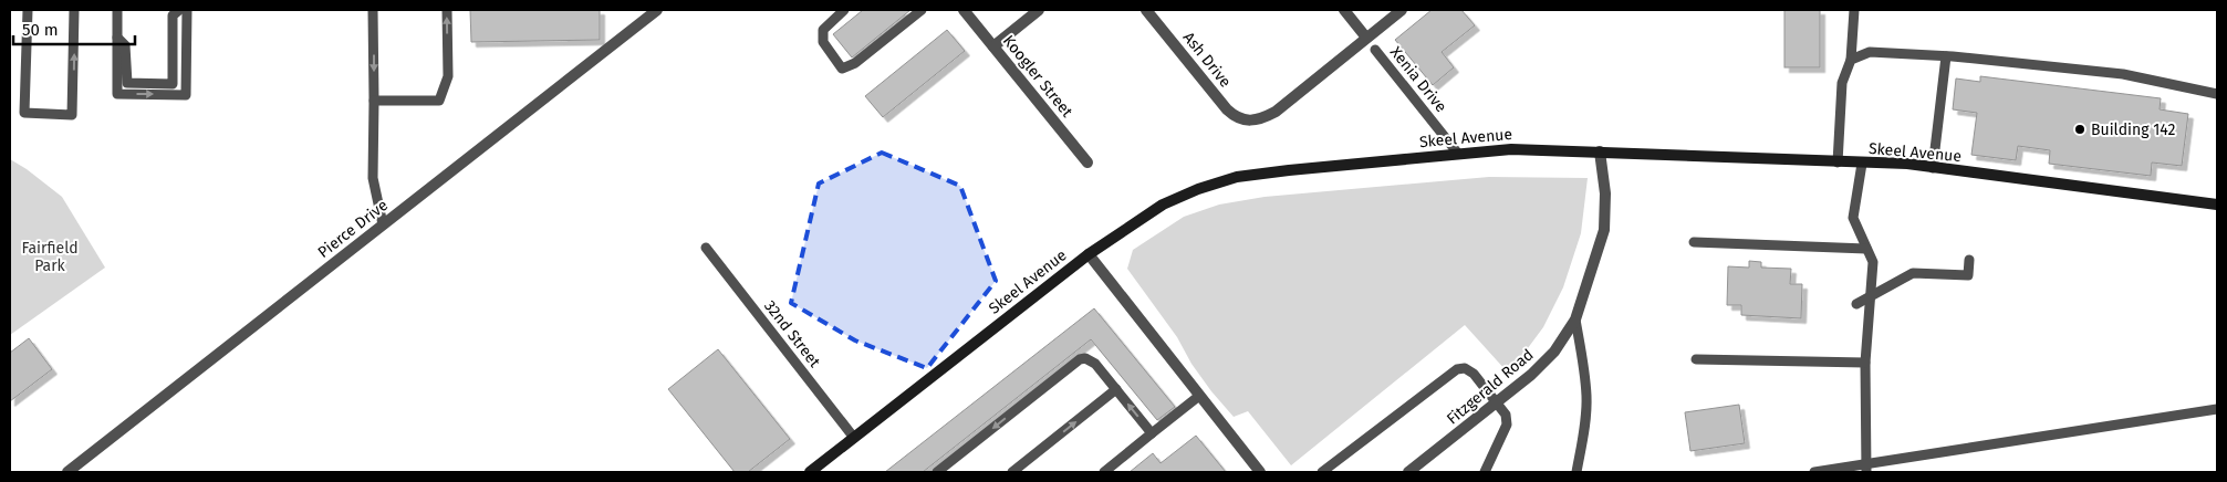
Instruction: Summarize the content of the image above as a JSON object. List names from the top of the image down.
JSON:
{
  "streets": {
    "street": [
      "Ash Drive",
      "Koogler Street",
      "Skeel Avenue",
      "Pierce Drive",
      "Fitzgerald Road"
    ],
    "lane": ["Xenia Drive", "32nd Street"]
  },
  "crossings": [
    ["Xenia Drive", "Skeel Avenue"],
    ["Skeel Avenue", "32nd Street"],
    ["Skeel Avenue", "Fitzgerald Road"]
  ],
  "parks": ["Fairfield Park"],
  "places": ["Building 142"],
  "scale_bar": "50 m"
}
